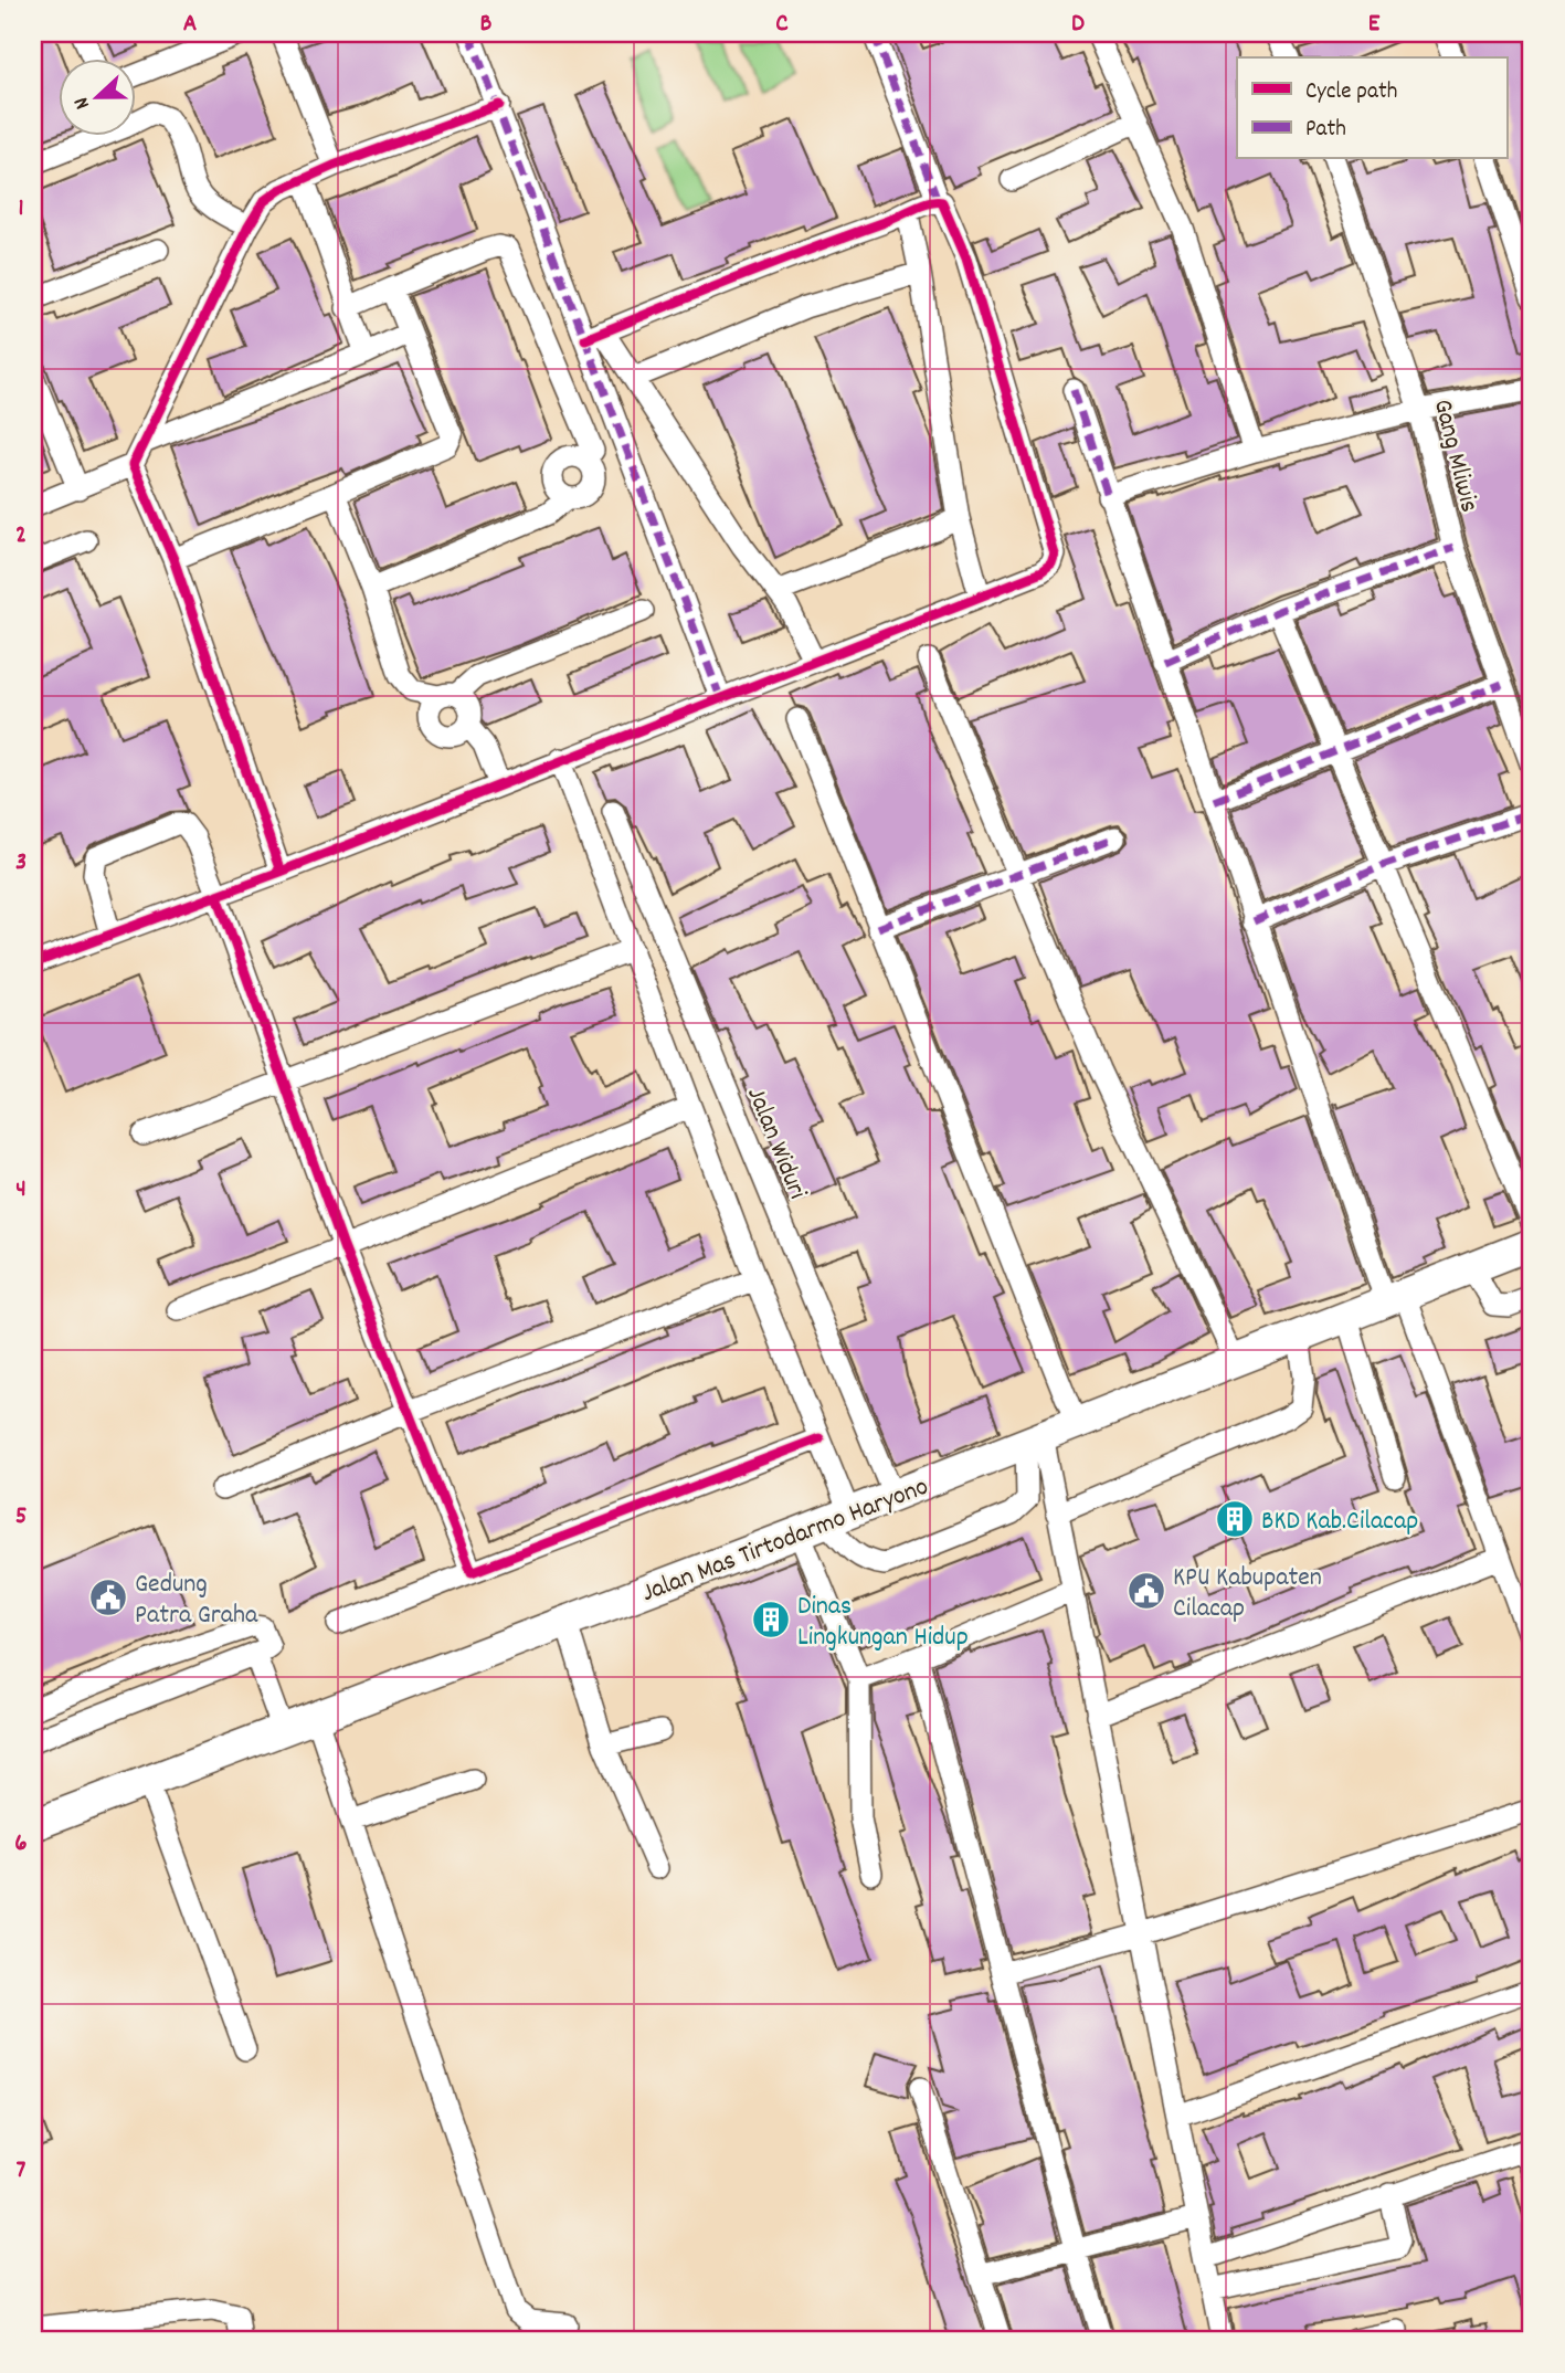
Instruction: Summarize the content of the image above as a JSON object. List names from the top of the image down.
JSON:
{
  "streets": {
    "highway": ["Jalan Mas Tirtodarmo Haryono"],
    "street": ["Gang Mliwis", "Jalan Widuri"]
  },
  "crossings": [
    ["Jalan Widuri", "Jalan Mas Tirtodarmo Haryono"]
  ],
  "places": {
    "building": ["BKD Kab.Cilacap", "Dinas Lingkungan Hidup"],
    "public building": ["KPU Kabupaten Cilacap", "Gedung Patra Graha"]
  },
  "legend": ["Cycle path", "Path"],
  "north": "left",
  "grid": {
    "columns": [
      "A",
      "B",
      "C",
      "D",
      "E"
    ],
    "rows": [
      "1",
      "2",
      "3",
      "4",
      "5",
      "6",
      "7"
    ]
  }
}
